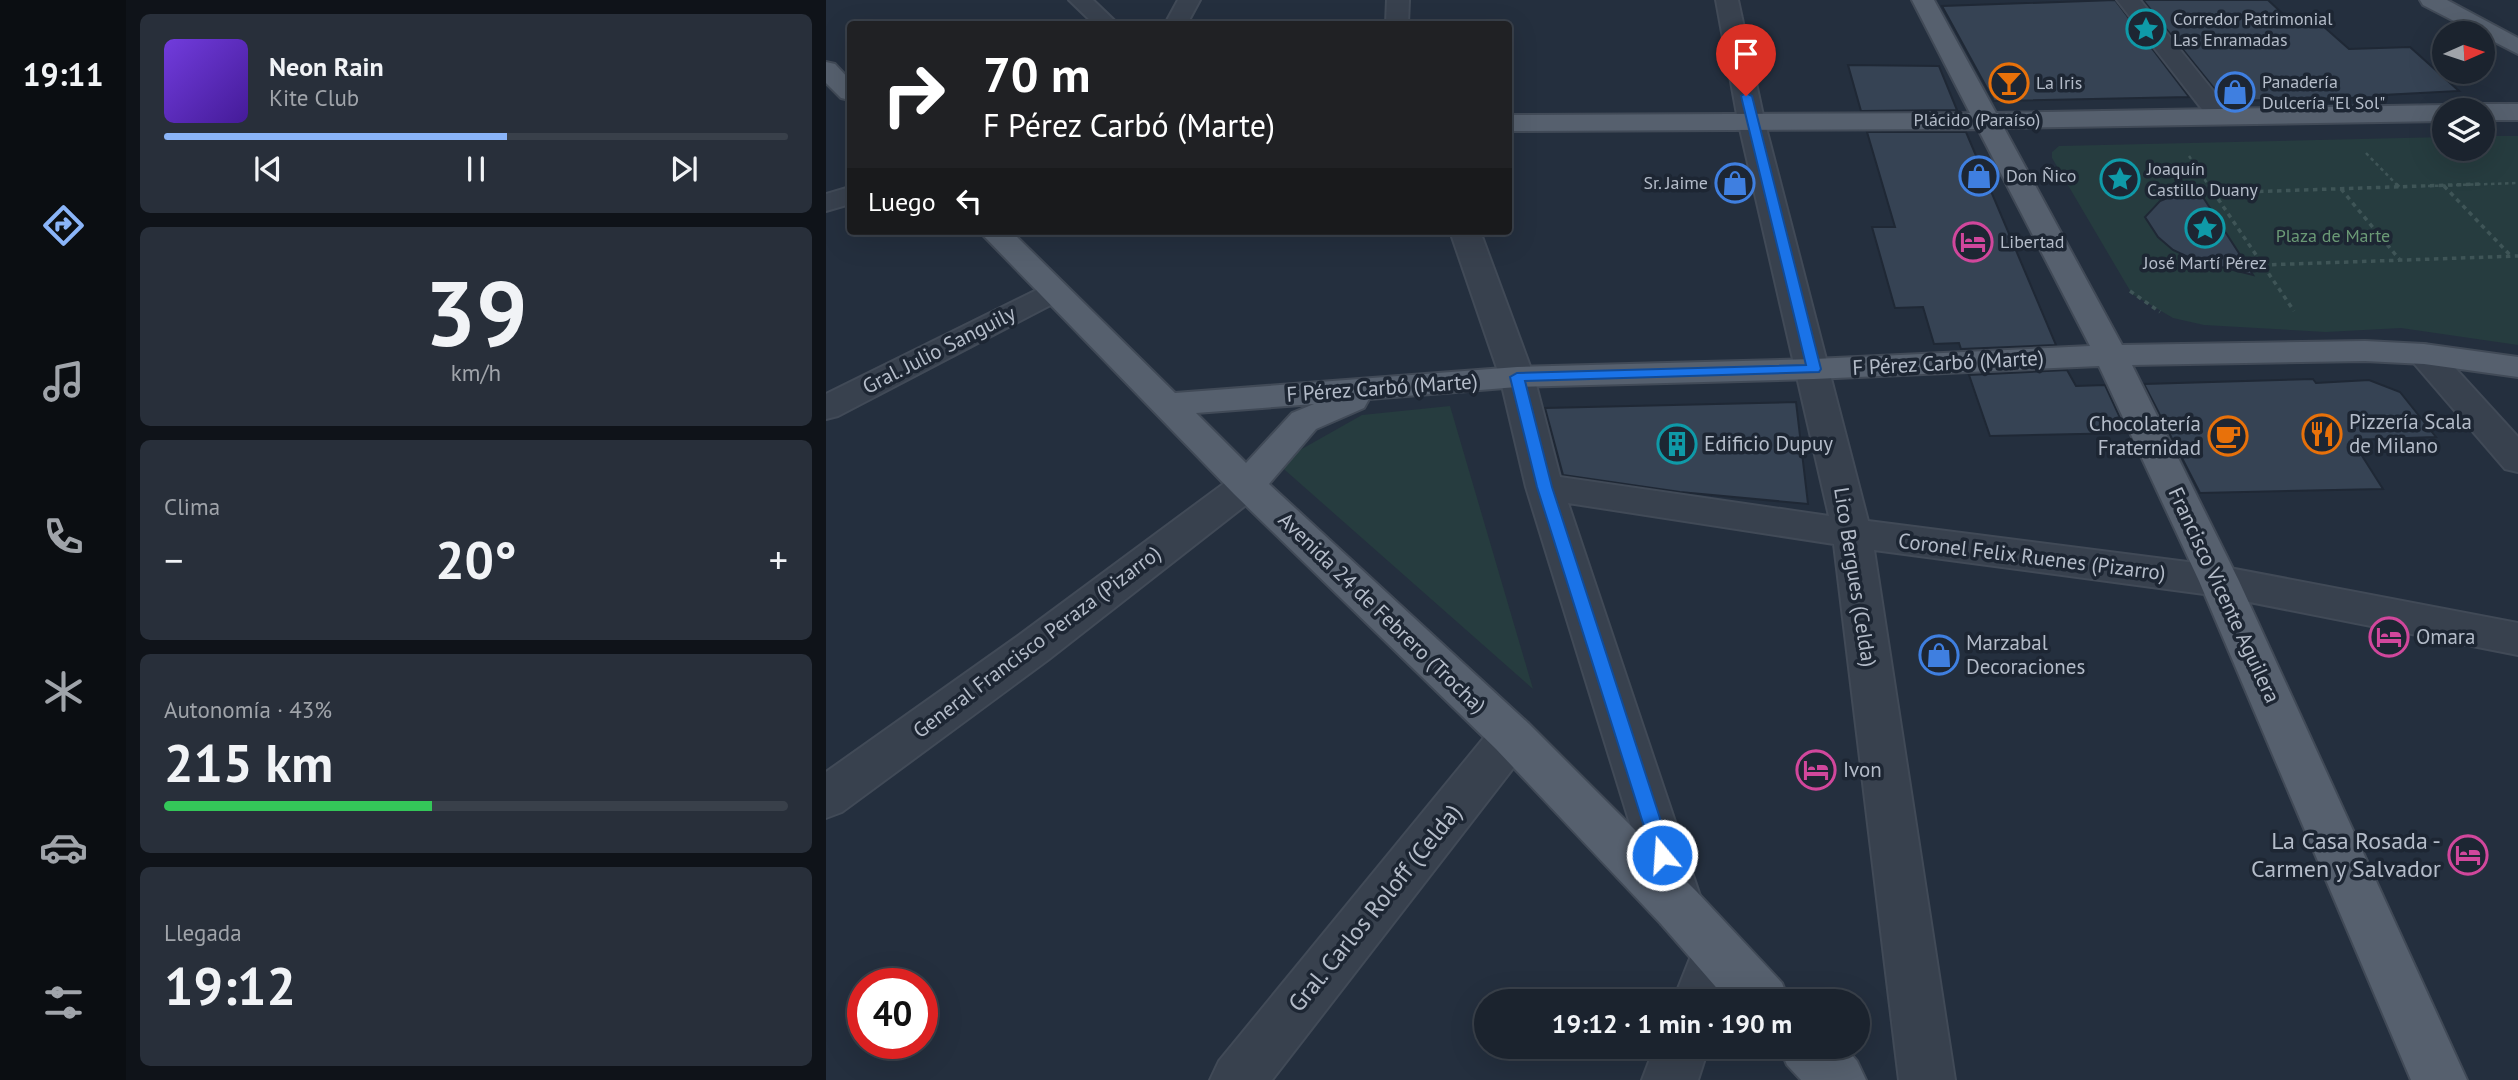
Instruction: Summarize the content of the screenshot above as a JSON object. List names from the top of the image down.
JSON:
{
  "streets": {
    "main road": [
      "Plácido (Paraíso)",
      "F Pérez Carbó (Marte)",
      "Francisco Vicente Aguilera",
      "Avenida 24 de Febrero (Trocha)"
    ],
    "street": [
      "Gral. Julio Sanguily",
      "Coronel Felix Ruenes (Pizarro)",
      "Lico Bergues (Celda)",
      "General Francisco Peraza (Pizarro)",
      "Gral. Carlos Roloff (Celda)"
    ]
  },
  "crossings": [
    ["Plácido (Paraíso)", "Lico Bergues (Celda)"],
    ["Plácido (Paraíso)", "Francisco Vicente Aguilera"],
    ["Gral. Julio Sanguily", "Avenida 24 de Febrero (Trocha)"],
    ["F Pérez Carbó (Marte)", "Lico Bergues (Celda)"],
    ["F Pérez Carbó (Marte)", "Francisco Vicente Aguilera"],
    ["F Pérez Carbó (Marte)", "Avenida 24 de Febrero (Trocha)"],
    ["Coronel Felix Ruenes (Pizarro)", "Lico Bergues (Celda)"],
    ["Coronel Felix Ruenes (Pizarro)", "Francisco Vicente Aguilera"],
    ["Avenida 24 de Febrero (Trocha)", "General Francisco Peraza (Pizarro)"],
    ["Avenida 24 de Febrero (Trocha)", "Gral. Carlos Roloff (Celda)"]
  ],
  "parks": ["Plaza de Marte"],
  "places": {
    "place": ["Corredor Patrimonial Las Enramadas", "Joaquín Castillo Duany", "José Martí Pérez"],
    "bar": ["La Iris"],
    "shop": [
      "Panadería Dulcería \"El Sol\"",
      "Don Ñico",
      "Sr. Jaime",
      "Marzabal Decoraciones"
    ],
    "hotel": [
      "Libertad",
      "Omara",
      "Ivon",
      "La Casa Rosada - Carmen y Salvador"
    ],
    "restaurant": ["Pizzería Scala de Milano"],
    "cafe": ["Chocolatería Fraternidad"],
    "building": ["Edificio Dupuy"]
  },
  "north": "right",
  "page": {
    "tabs": "19:11",
    "turn": ["70 m", "F Pérez Carbó (Marte)"],
    "song": ["Neon Rain", "Kite Club"],
    "then": "Luego",
    "tile": [
      ["39", "km/h"],
      "Clima",
      ["Autonomía · 43%", "215 km"],
      ["Llegada", "19:12"]
    ],
    "heat": ["−", "20°", "+"],
    "limit": "40",
    "trip": "19:12 · 1 min · 190 m"
  }
}
